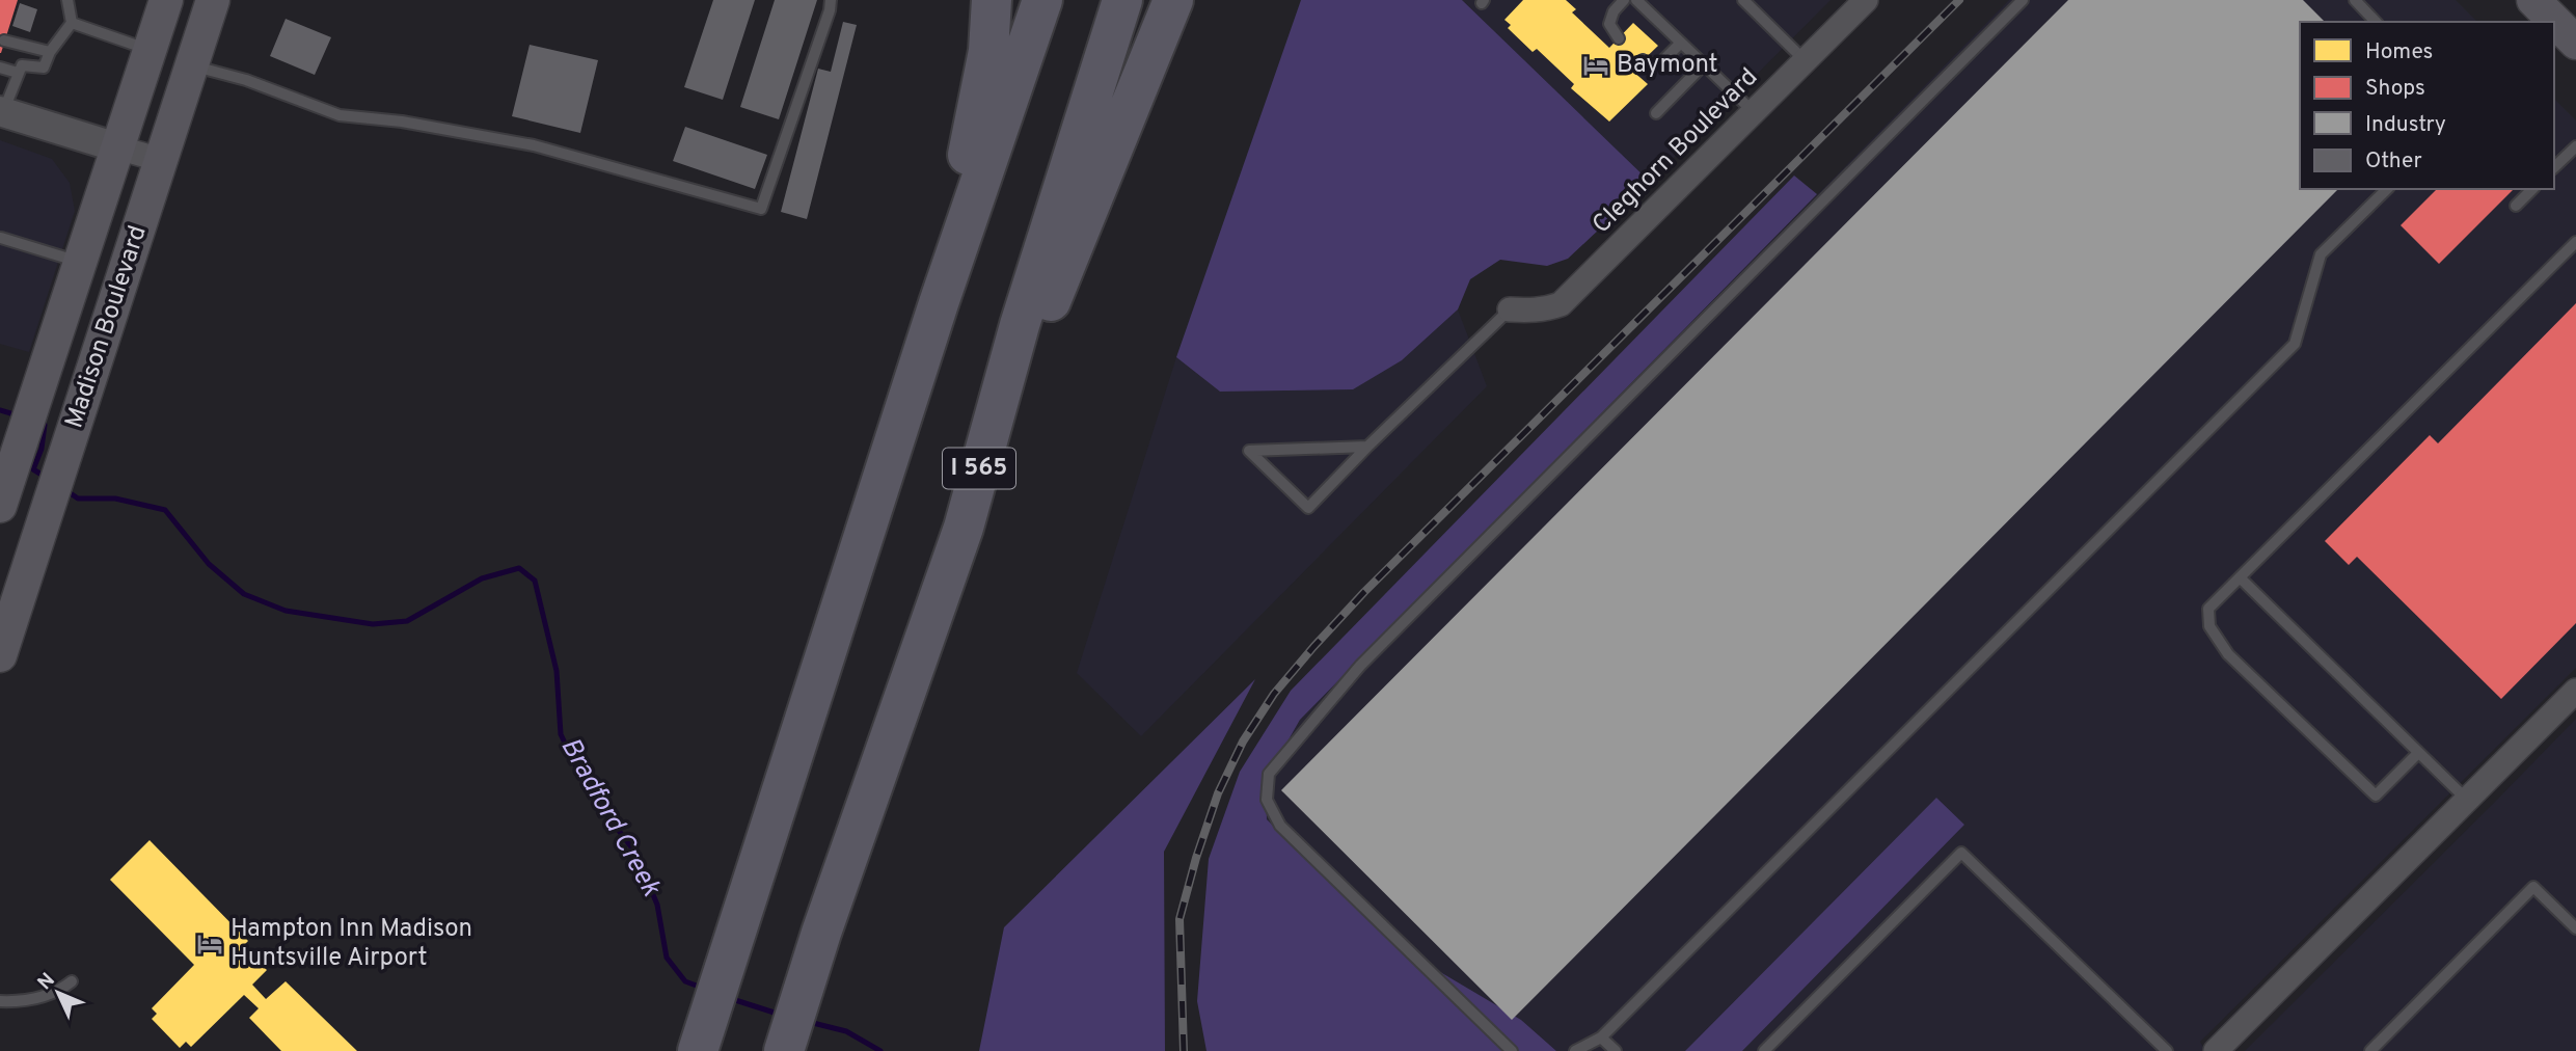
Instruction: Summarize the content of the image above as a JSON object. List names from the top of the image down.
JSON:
{
  "streets": {
    "highway": ["I 565"],
    "main road": ["Madison Boulevard"],
    "street": ["Cleghorn Boulevard"]
  },
  "water": ["Bradford Creek"],
  "places": {
    "hotel": ["Baymont", "Hampton Inn Madison Huntsville Airport"]
  },
  "legend": [
    "Homes",
    "Shops",
    "Industry",
    "Other"
  ],
  "north": "top left"
}
